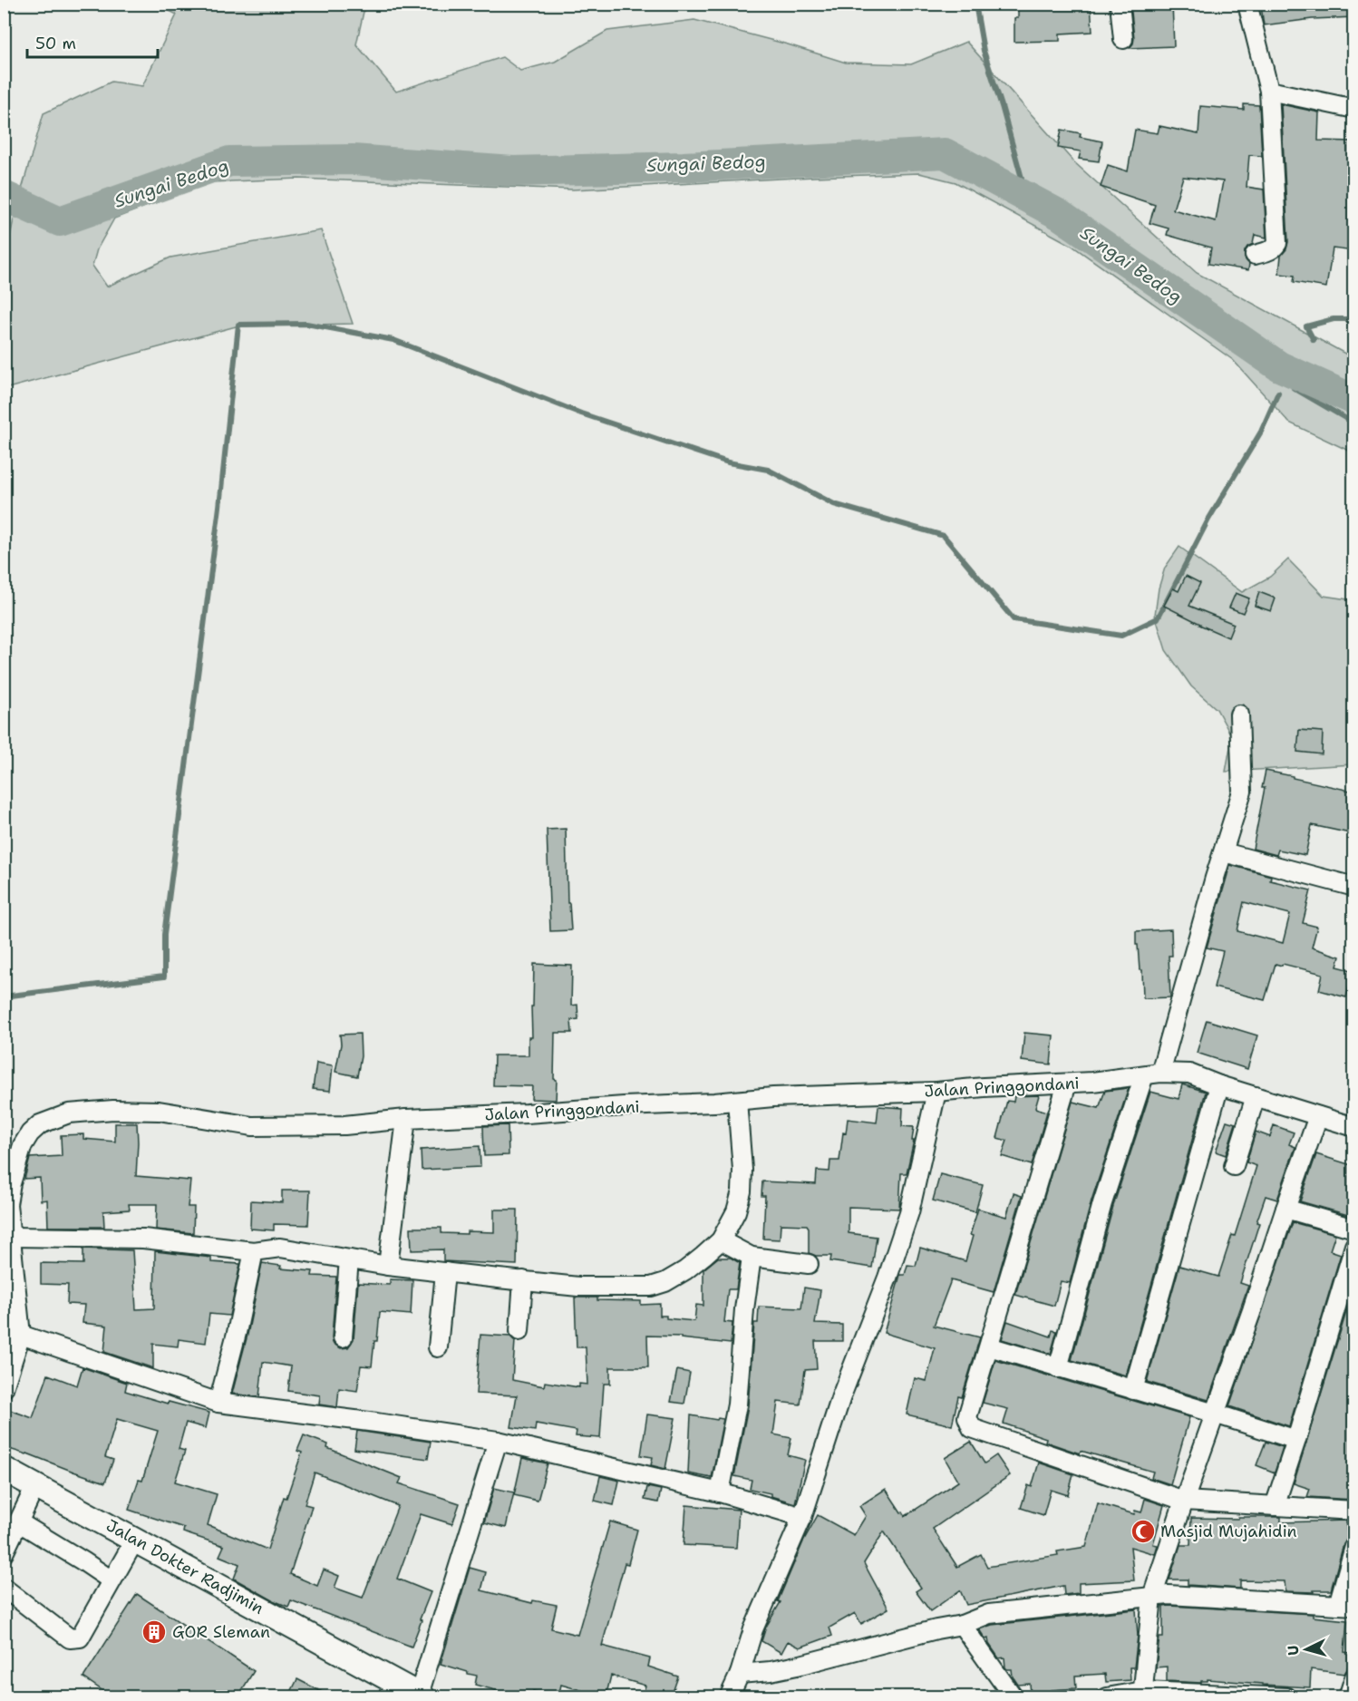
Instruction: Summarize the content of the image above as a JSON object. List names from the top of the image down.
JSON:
{
  "streets": {
    "main road": ["Jalan Dokter Radjimin"],
    "street": ["Jalan Pringgondani"]
  },
  "water": ["Sungai Bedog"],
  "places": {
    "mosque": ["Masjid Mujahidin"],
    "building": ["GOR Sleman"]
  },
  "scale_bar": "50 m",
  "north": "left"
}
